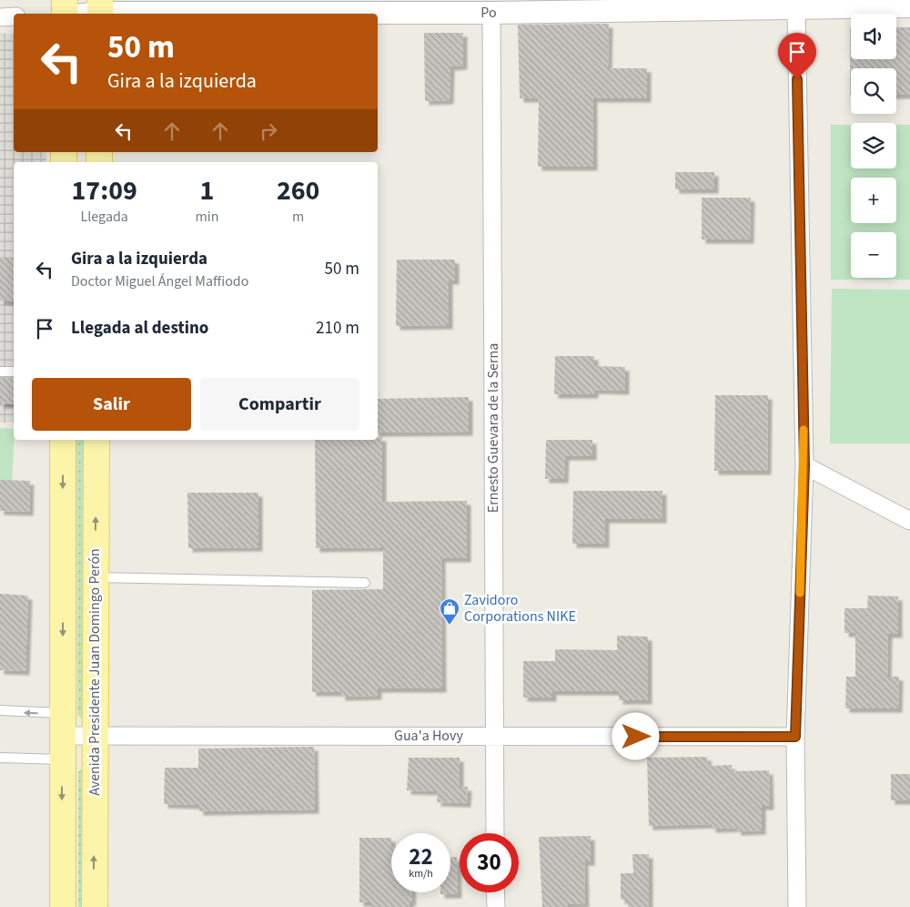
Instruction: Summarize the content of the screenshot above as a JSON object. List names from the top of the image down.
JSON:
{
  "streets": {
    "main road": ["Avenida Presidente Juan Domingo Perón"],
    "street": ["Po", "Ernesto Guevara de la Serna", "Gua'a Hovy"]
  },
  "crossings": [
    ["Po", "Ernesto Guevara de la Serna"],
    ["Ernesto Guevara de la Serna", "Gua'a Hovy"],
    ["Avenida Presidente Juan Domingo Perón", "Gua'a Hovy"]
  ],
  "places": {
    "shop": ["Zavidoro Corporations NIKE"]
  },
  "page": {
    "map_buttons": ["+", "−"],
    "turn": ["50 m", "Gira a la izquierda"],
    "eta": [
      "17:09",
      "Llegada",
      "1",
      "min",
      "260",
      "m"
    ],
    "list": [
      {
        "name": "Gira a la izquierda",
        "note": "Doctor Miguel Ángel Maffiodo",
        "value": "50 m"
      },
      {
        "name": "Llegada al destino",
        "value": "210 m"
      }
    ],
    "buttons": ["Salir", "Compartir"],
    "speed": "22 km/h",
    "limit": "30"
  }
}
